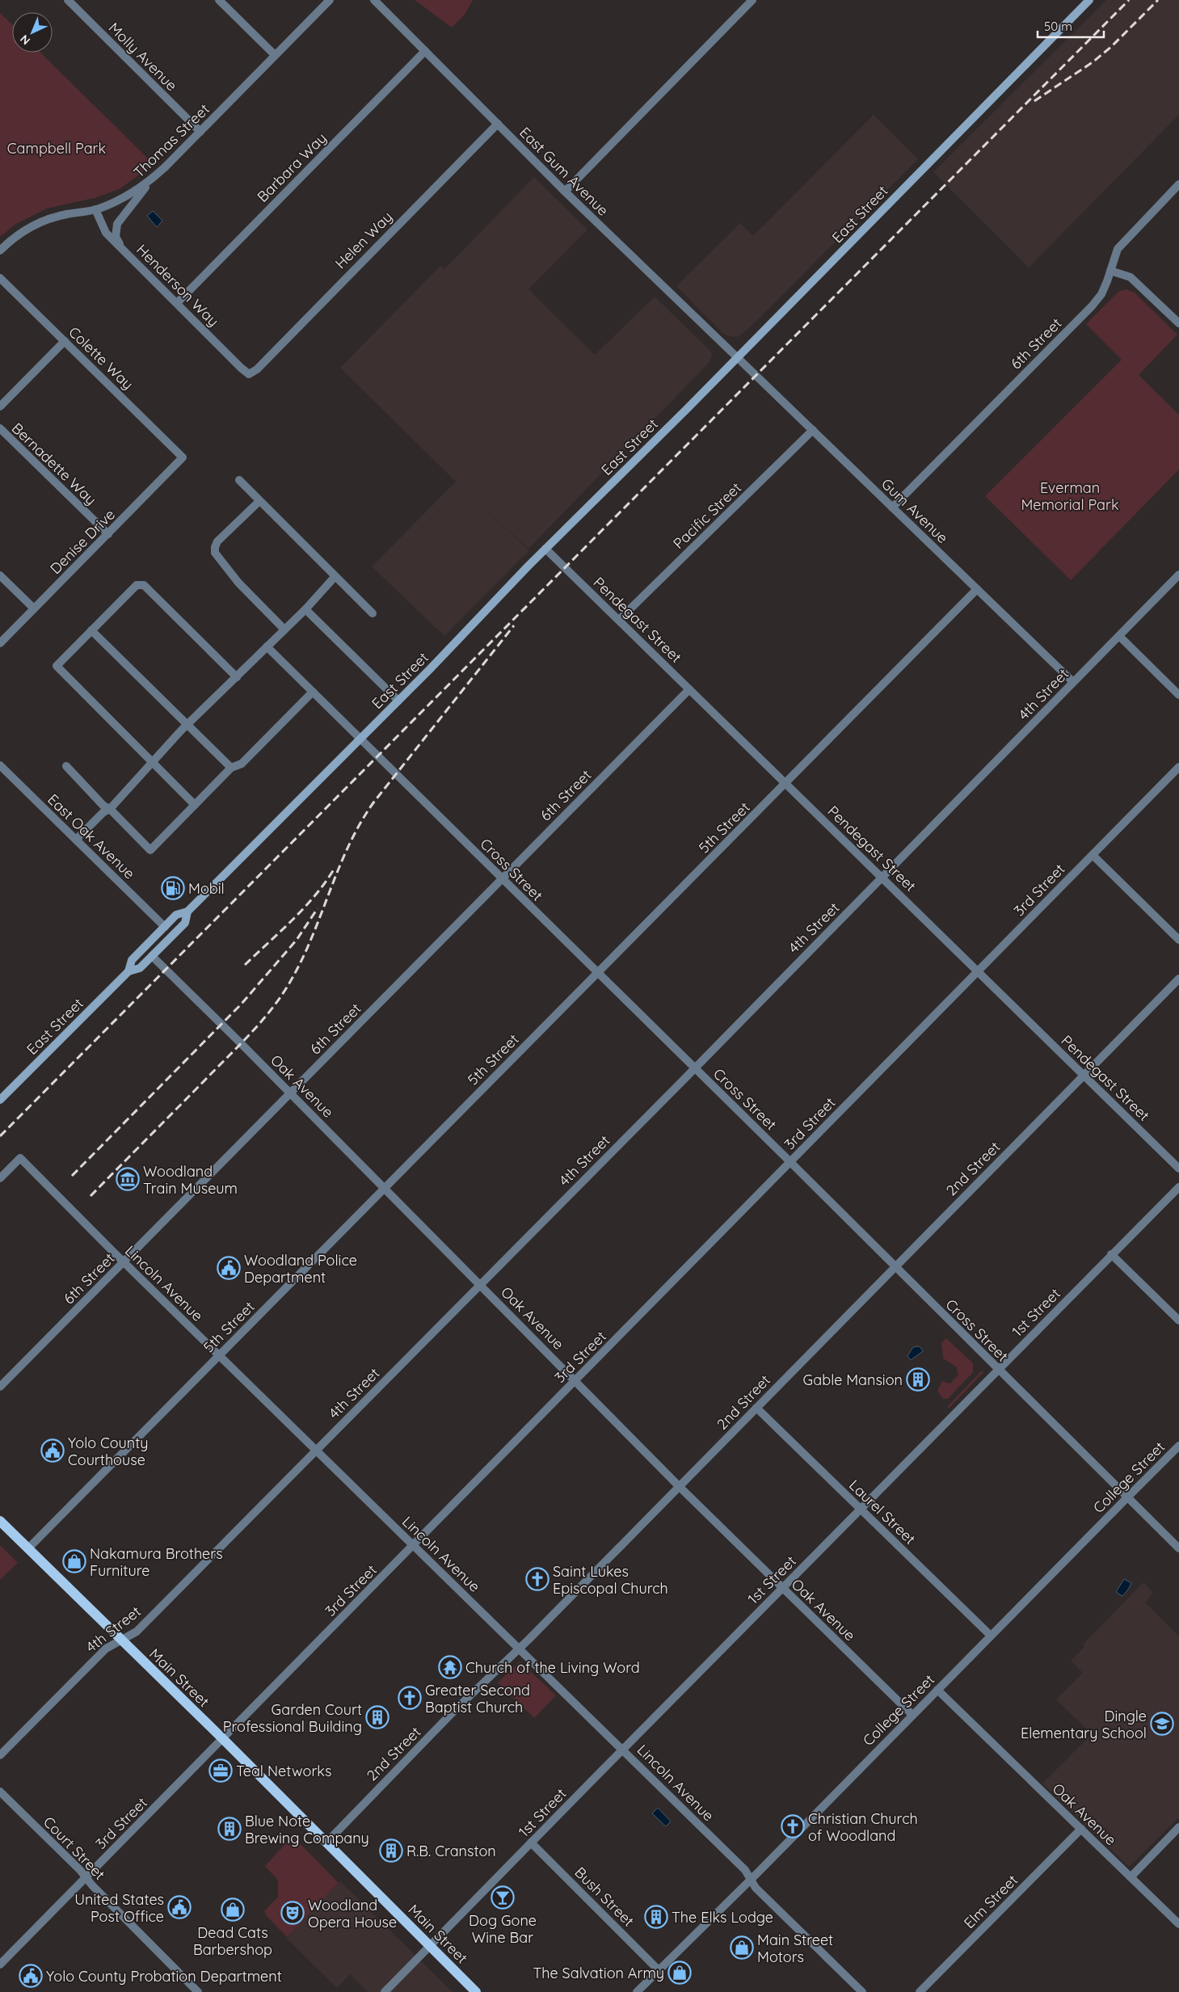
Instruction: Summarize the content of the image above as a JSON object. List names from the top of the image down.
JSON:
{
  "streets": {
    "main road": ["East Street", "Main Street"],
    "street": [
      "Molly Avenue",
      "Thomas Street",
      "Barbara Way",
      "East Gum Avenue",
      "Helen Way",
      "Henderson Way",
      "6th Street",
      "Colette Way",
      "Bernadette Way",
      "Gum Avenue",
      "Pacific Street",
      "Denise Drive",
      "Pendegast Street",
      "4th Street",
      "5th Street",
      "East Oak Avenue",
      "Cross Street",
      "3rd Street",
      "Oak Avenue",
      "2nd Street",
      "Lincoln Avenue",
      "1st Street",
      "College Street",
      "Laurel Street",
      "Court Street",
      "Bush Street",
      "Elm Street"
    ]
  },
  "crossings": [
    ["Molly Avenue", "Thomas Street"],
    ["Thomas Street", "Henderson Way"],
    ["Barbara Way", "East Gum Avenue"],
    ["Barbara Way", "Henderson Way"],
    ["East Gum Avenue", "East Street"],
    ["East Gum Avenue", "Helen Way"],
    ["East Gum Avenue", "Gum Avenue"],
    ["East Street", "Gum Avenue"],
    ["East Street", "Pendegast Street"],
    ["East Street", "East Oak Avenue"],
    ["East Street", "Cross Street"],
    ["East Street", "Oak Avenue"],
    ["Helen Way", "Henderson Way"],
    ["6th Street", "Gum Avenue"],
    ["6th Street", "Pendegast Street"],
    ["6th Street", "Cross Street"],
    ["6th Street", "Oak Avenue"],
    ["6th Street", "Lincoln Avenue"],
    ["Colette Way", "Denise Drive"],
    ["Bernadette Way", "Denise Drive"],
    ["Gum Avenue", "Pacific Street"],
    ["Gum Avenue", "4th Street"],
    ["Gum Avenue", "5th Street"],
    ["Pacific Street", "Pendegast Street"],
    ["Pendegast Street", "4th Street"],
    ["Pendegast Street", "5th Street"],
    ["Pendegast Street", "3rd Street"],
    ["Pendegast Street", "2nd Street"],
    ["4th Street", "Cross Street"],
    ["4th Street", "Oak Avenue"],
    ["4th Street", "Lincoln Avenue"],
    ["4th Street", "Main Street"],
    ["5th Street", "Cross Street"],
    ["5th Street", "Oak Avenue"],
    ["5th Street", "Lincoln Avenue"],
    ["5th Street", "Main Street"],
    ["Cross Street", "3rd Street"],
    ["Cross Street", "2nd Street"],
    ["Cross Street", "1st Street"],
    ["Cross Street", "College Street"],
    ["3rd Street", "Oak Avenue"],
    ["3rd Street", "Lincoln Avenue"],
    ["3rd Street", "Main Street"],
    ["3rd Street", "Court Street"],
    ["Oak Avenue", "2nd Street"],
    ["Oak Avenue", "1st Street"],
    ["Oak Avenue", "College Street"],
    ["Oak Avenue", "Elm Street"],
    ["2nd Street", "Lincoln Avenue"],
    ["2nd Street", "Laurel Street"],
    ["2nd Street", "Main Street"],
    ["Lincoln Avenue", "1st Street"],
    ["Lincoln Avenue", "College Street"],
    ["1st Street", "Laurel Street"],
    ["1st Street", "Main Street"],
    ["1st Street", "Bush Street"],
    ["College Street", "Laurel Street"],
    ["College Street", "Bush Street"]
  ],
  "parks": ["Campbell Park", "Everman Memorial Park"],
  "places": {
    "fuel station": ["Mobil"],
    "museum": ["Woodland Train Museum"],
    "public building": [
      "Woodland Police Department",
      "Yolo County Courthouse",
      "United States Post Office",
      "Yolo County Probation Department"
    ],
    "building": [
      "Gable Mansion",
      "Garden Court Professional Building",
      "Blue Note Brewing Company",
      "R.B. Cranston",
      "The Elks Lodge"
    ],
    "shop": [
      "Nakamura Brothers Furniture",
      "Dead Cats Barbershop",
      "Main Street Motors",
      "The Salvation Army"
    ],
    "church": ["Saint Lukes Episcopal Church", "Greater Second Baptist Church", "Christian Church of Woodland"],
    "temple": ["Church of the Living Word"],
    "school or university": ["Dingle Elementary School"],
    "office": ["Teal Networks"],
    "bar": ["Dog Gone Wine Bar"],
    "theatre": ["Woodland Opera House"]
  },
  "scale_bar": "50 m",
  "north": "bottom left"
}
